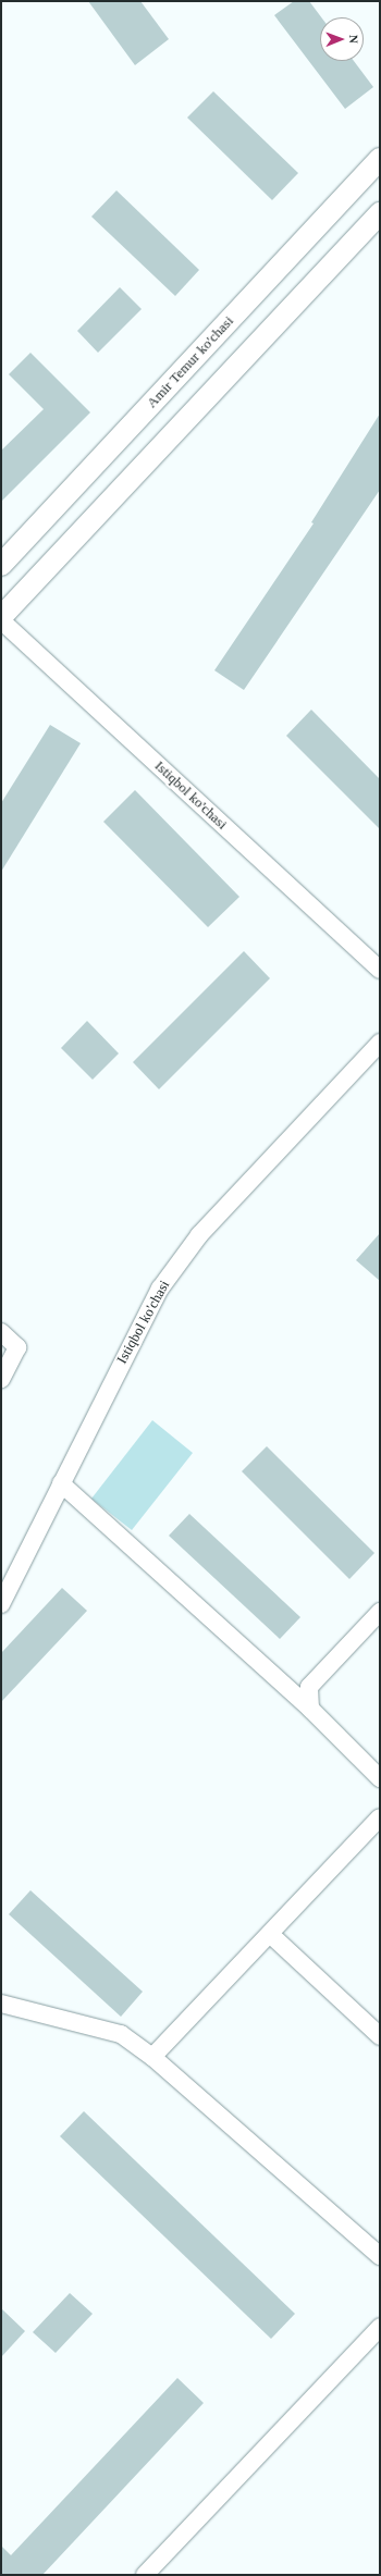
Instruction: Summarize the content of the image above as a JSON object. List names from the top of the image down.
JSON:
{
  "streets": {
    "main road": ["Amir Temur ko'chasi"],
    "street": ["Istiqbol ko'chasi"]
  },
  "north": "right"
}
